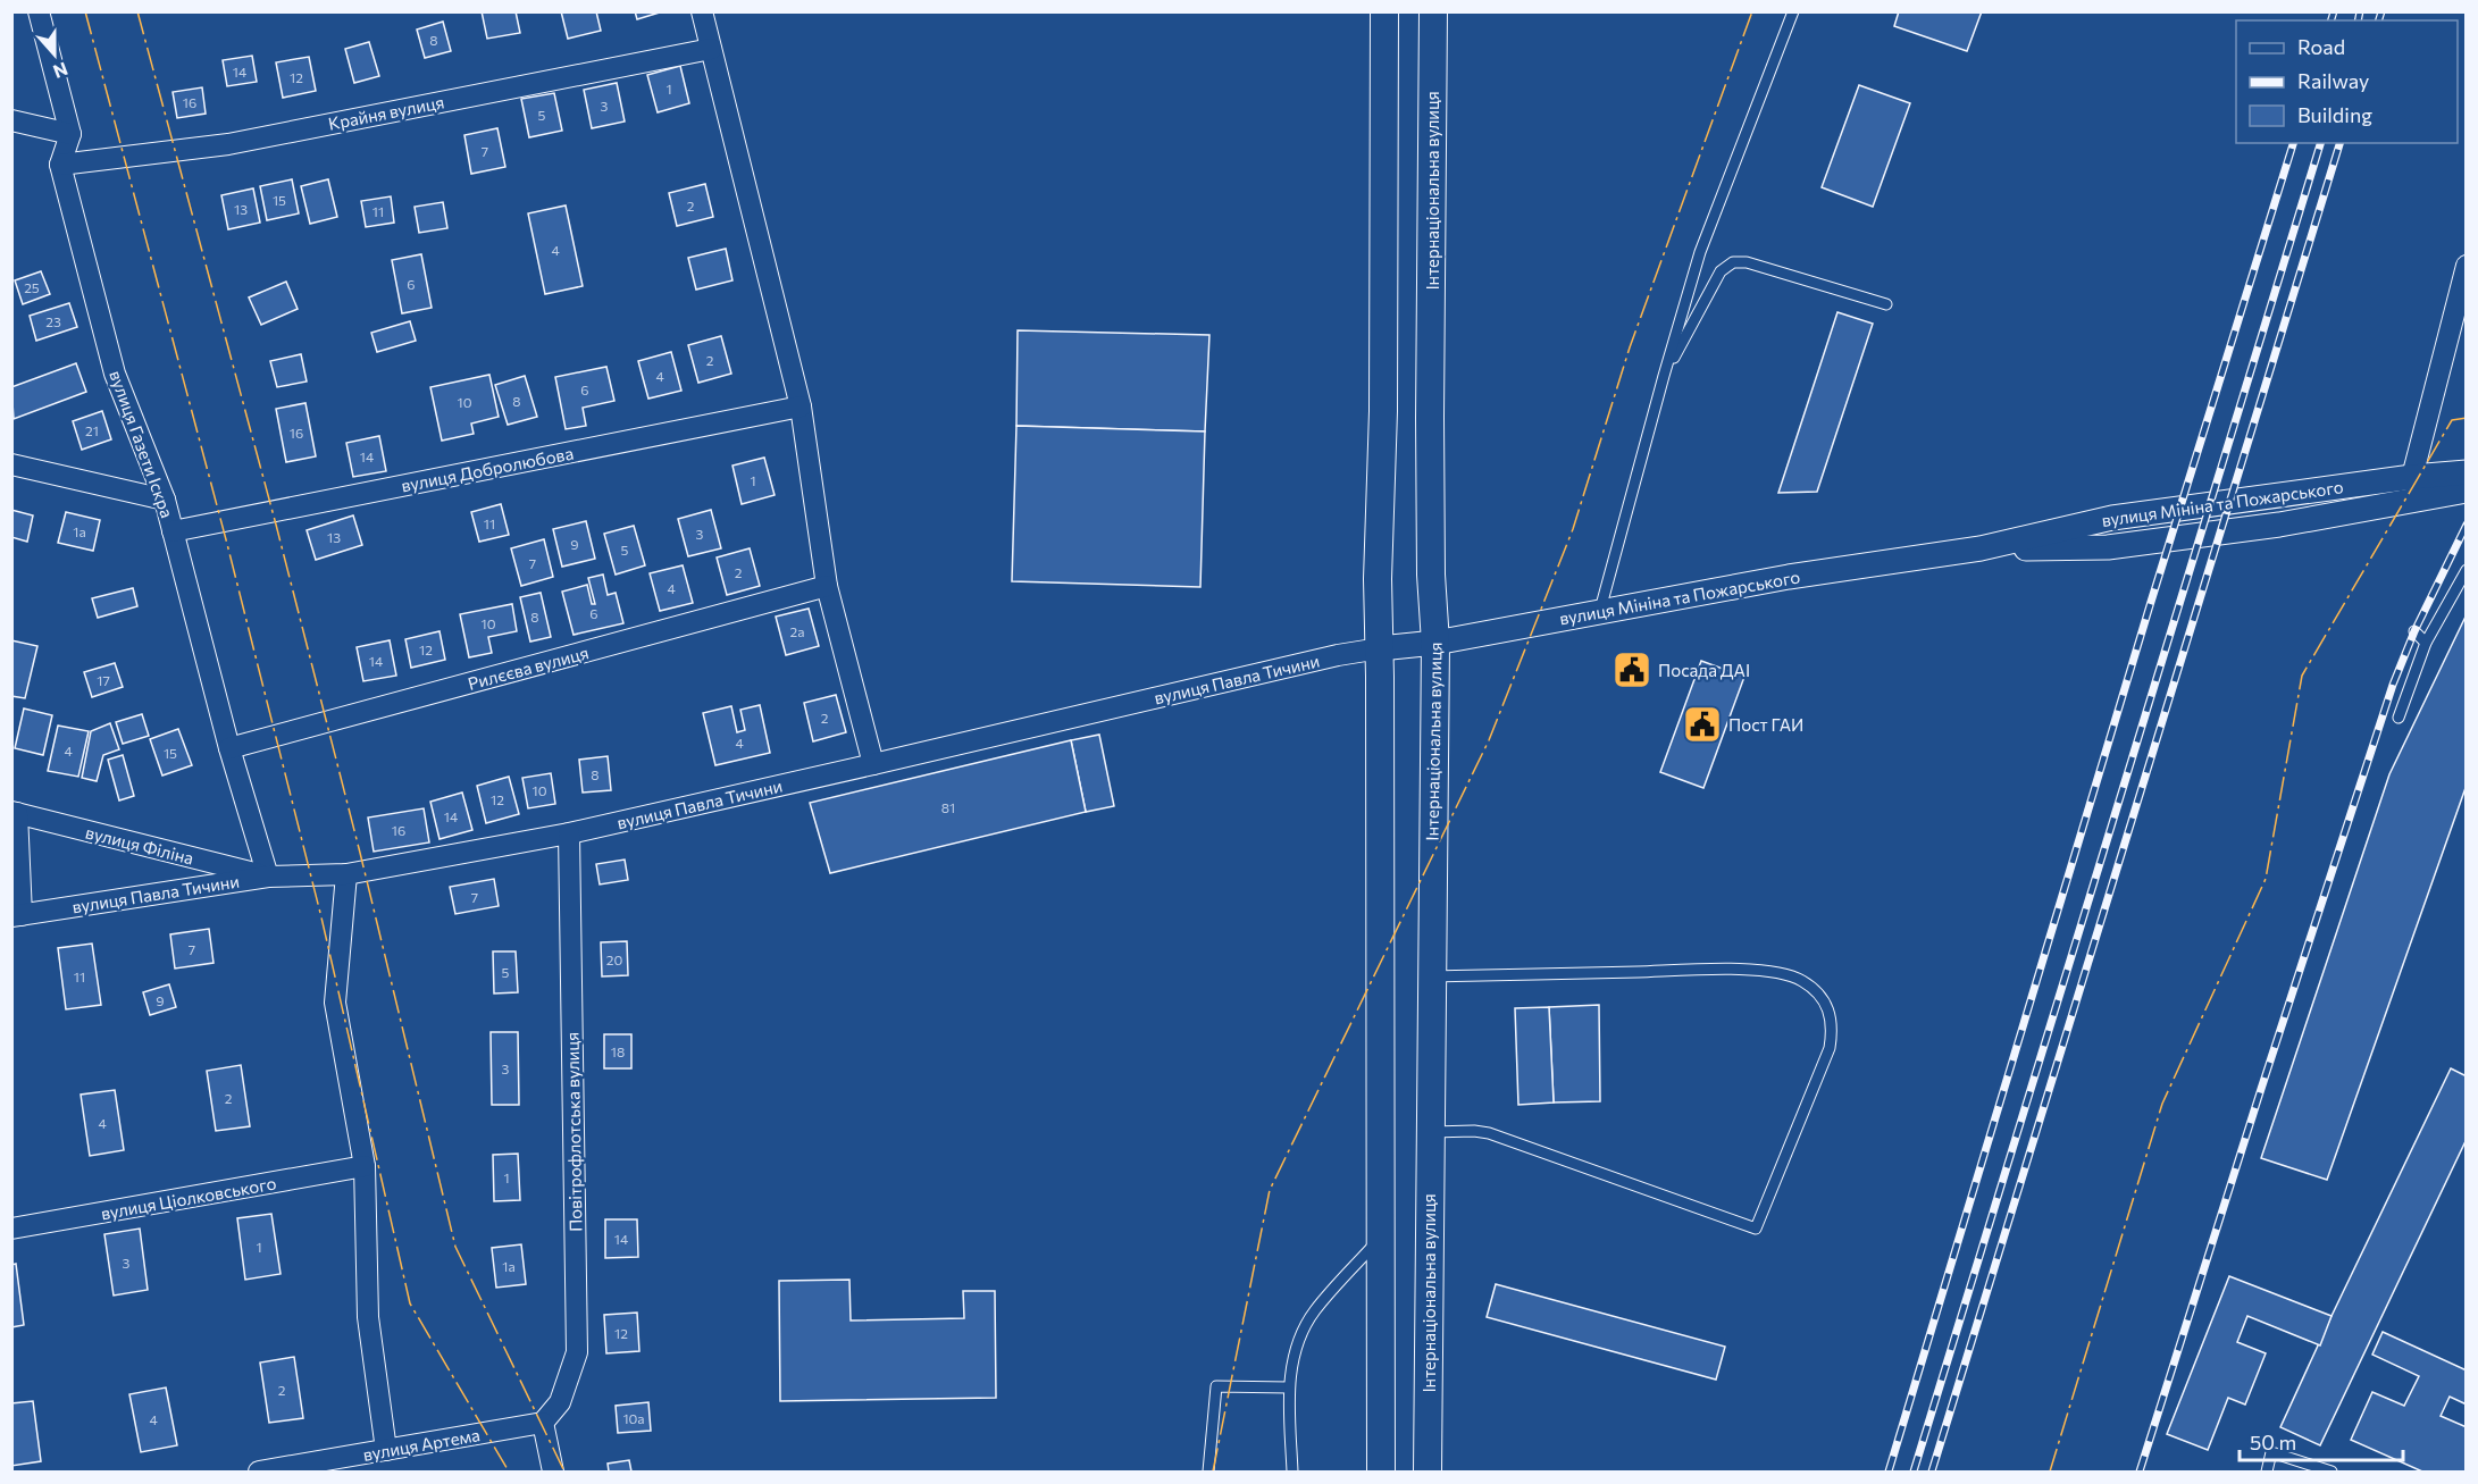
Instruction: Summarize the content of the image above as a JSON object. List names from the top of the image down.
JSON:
{
  "streets": {
    "main road": ["Інтернаціональна вулиця"],
    "street": [
      "Крайня вулиця",
      "вулиця Газети Іскра",
      "вулиця Добролюбова",
      "вулиця Мініна та Пожарського",
      "Рилєєва вулиця",
      "вулиця Павла Тичини",
      "вулиця Філіна",
      "Повітрофлотська вулиця",
      "вулиця Ціолковського",
      "вулиця Артема"
    ]
  },
  "crossings": [
    ["Крайня вулиця", "вулиця Газети Іскра"],
    ["Інтернаціональна вулиця", "вулиця Мініна та Пожарського"],
    ["вулиця Газети Іскра", "вулиця Добролюбова"],
    ["вулиця Газети Іскра", "Рилєєва вулиця"],
    ["вулиця Газети Іскра", "вулиця Павла Тичини"],
    ["вулиця Газети Іскра", "вулиця Філіна"],
    ["вулиця Мініна та Пожарського", "вулиця Павла Тичини"],
    ["вулиця Павла Тичини", "вулиця Філіна"],
    ["вулиця Павла Тичини", "Повітрофлотська вулиця"],
    ["Повітрофлотська вулиця", "вулиця Артема"]
  ],
  "places": {
    "public building": ["Посада ДАІ", "Пост ГАИ"]
  },
  "house_numbers": [
    "8",
    "14",
    "12",
    "1",
    "16",
    "3",
    "5",
    "7",
    "15",
    "2",
    "13",
    "11",
    "4",
    "6",
    "25",
    "23",
    "2",
    "4",
    "6",
    "8",
    "10",
    "21",
    "16",
    "14",
    "1",
    "11",
    "1а",
    "3",
    "13",
    "9",
    "5",
    "7",
    "2",
    "4",
    "6",
    "8",
    "10",
    "2а",
    "12",
    "14",
    "17",
    "2",
    "4",
    "4",
    "15",
    "8",
    "10",
    "12",
    "81",
    "14",
    "16",
    "7",
    "7",
    "20",
    "5",
    "11",
    "9",
    "18",
    "3",
    "2",
    "4",
    "1",
    "14",
    "1",
    "3",
    "1а",
    "12",
    "2",
    "10а",
    "4"
  ],
  "legend": ["Road", "Railway", "Building"],
  "scale_bar": "50 m",
  "north": "bottom"
}
